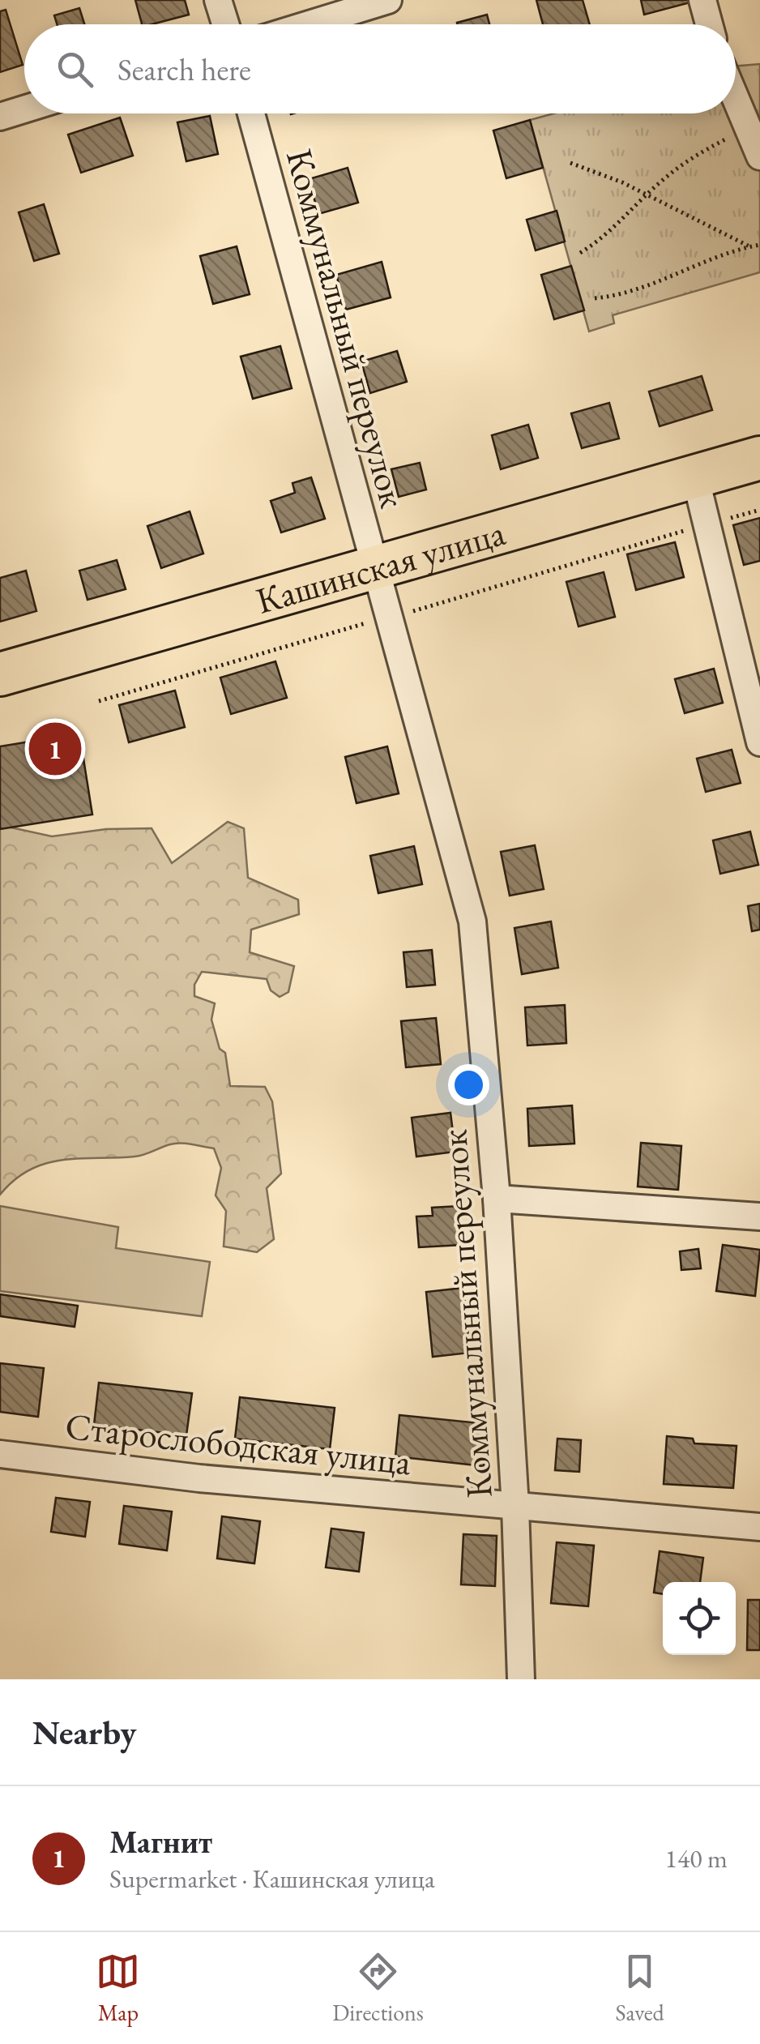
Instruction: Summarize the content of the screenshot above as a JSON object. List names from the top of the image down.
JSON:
{
  "streets": {
    "main road": ["Кашинская улица"],
    "street": ["Коммунальный переулок", "Старослободская улица"]
  },
  "crossings": [
    ["Коммунальный переулок", "Кашинская улица"],
    ["Коммунальный переулок", "Старослободская улица"]
  ],
  "page": {
    "search": "Search here",
    "pins": "1",
    "heading": "Nearby",
    "list": [
      {
        "mark": "1",
        "name": "Магнит",
        "note": "Supermarket · Кашинская улица",
        "value": "140 m"
      }
    ],
    "nav": ["Map", "Directions", "Saved"]
  }
}
